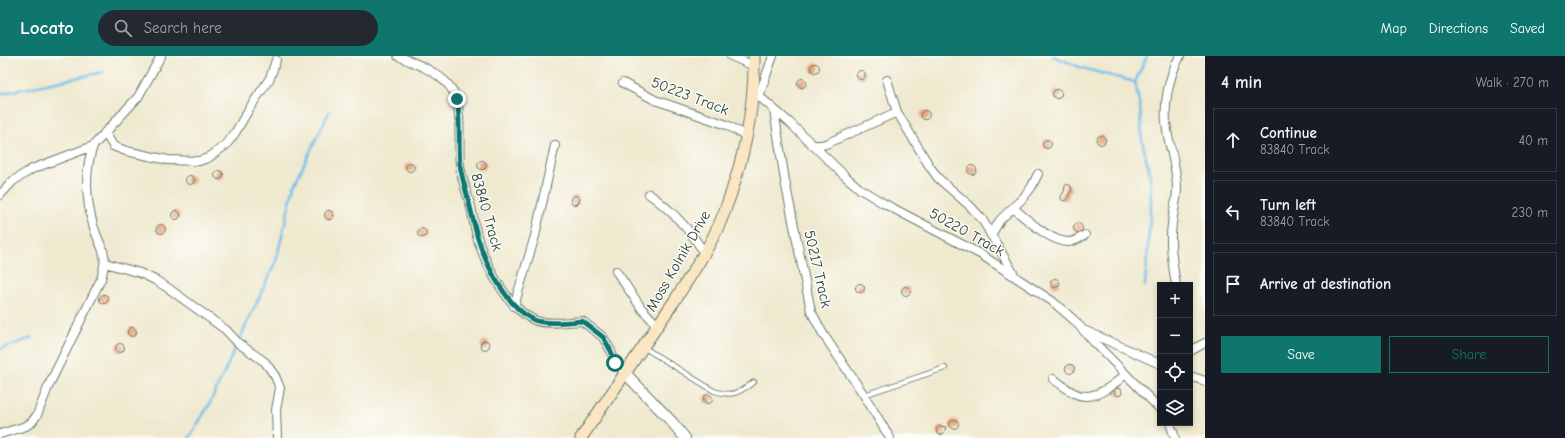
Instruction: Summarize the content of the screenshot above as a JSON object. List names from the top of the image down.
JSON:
{
  "streets": {
    "main road": ["Moss Kolnik Drive"],
    "street": [
      "50223 Track",
      "83840 Track",
      "50220 Track",
      "50217 Track"
    ]
  },
  "crossings": [
    ["50223 Track", "Moss Kolnik Drive"],
    ["83840 Track", "Moss Kolnik Drive"],
    ["50220 Track", "Moss Kolnik Drive"],
    ["50220 Track", "50217 Track"]
  ],
  "page": {
    "header": "Locato",
    "search": "Search here",
    "nav": ["Map", "Directions", "Saved"],
    "heading": ["4 min", "Walk · 270 m"],
    "list": [
      ["Continue", "83840 Track", "40 m"],
      ["Turn left", "83840 Track", "230 m"],
      "Arrive at destination"
    ],
    "map_buttons": ["+", "−"],
    "buttons": ["Save", "Share"]
  }
}
